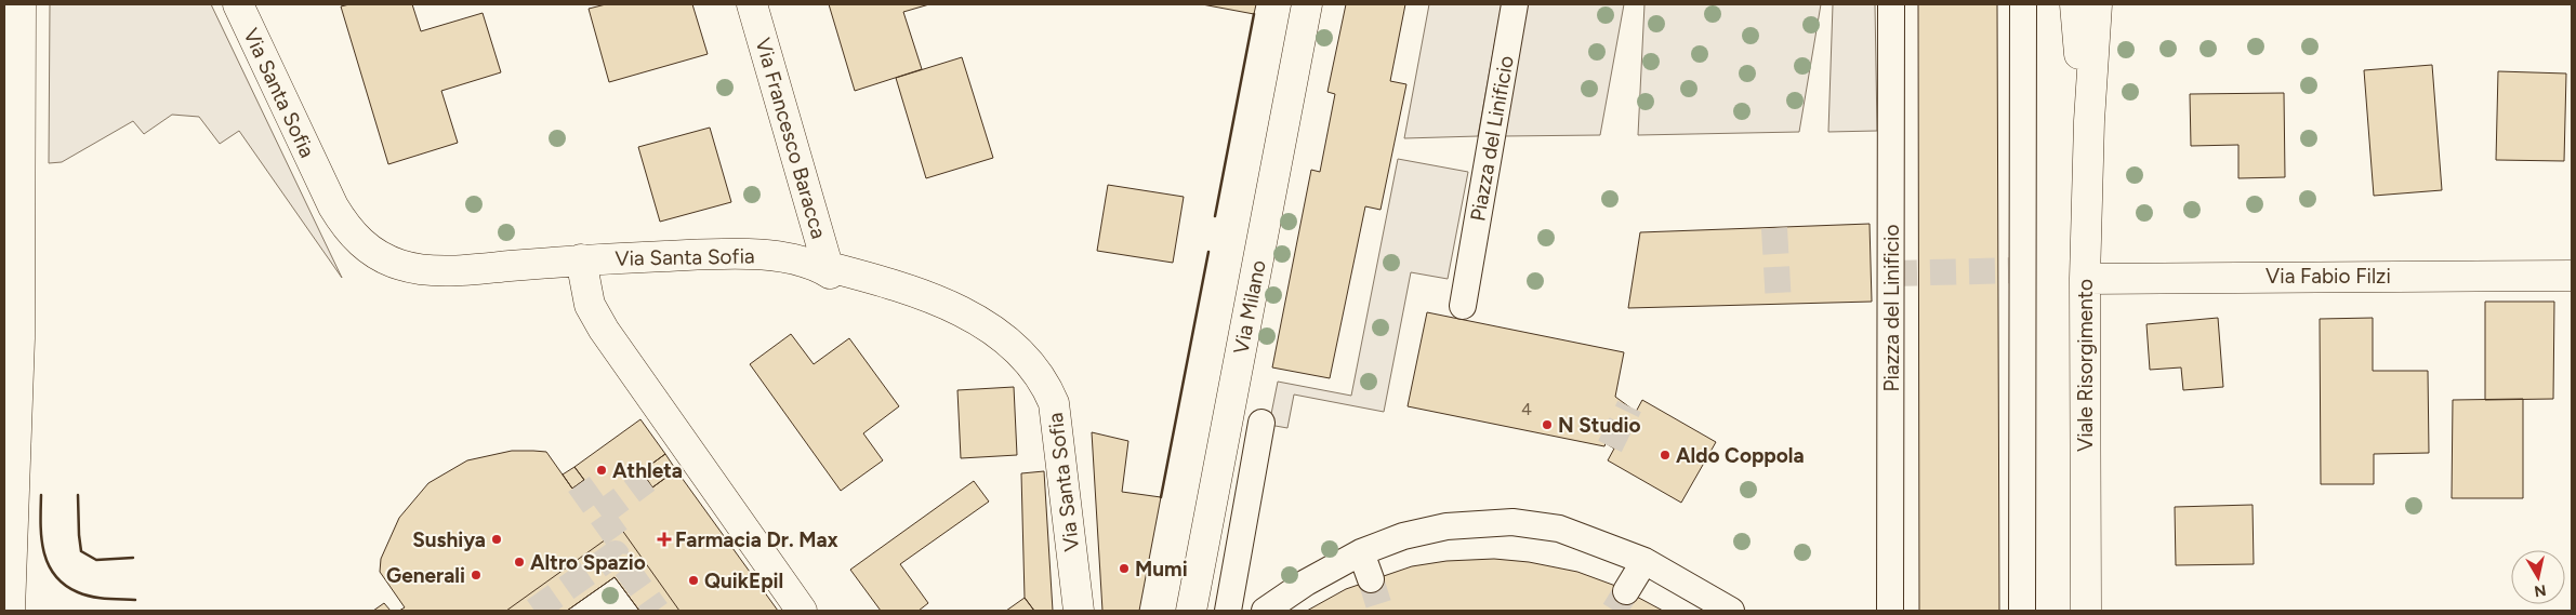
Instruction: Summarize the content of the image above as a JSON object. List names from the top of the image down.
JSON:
{
  "streets": {
    "street": [
      "Via Santa Sofia",
      "Via Francesco Baracca",
      "Piazza del Linificio",
      "Via Fabio Filzi",
      "Via Milano",
      "Viale Risorgimento"
    ]
  },
  "crossings": [
    ["Via Santa Sofia", "Via Francesco Baracca"],
    ["Via Fabio Filzi", "Viale Risorgimento"]
  ],
  "places": {
    "other": [
      "N Studio",
      "Aldo Coppola",
      "Athleta",
      "Sushiya",
      "Altro Spazio",
      "Mumi",
      "Generali",
      "QuikEpil"
    ],
    "health": ["Farmacia Dr. Max"]
  },
  "house_numbers": ["4"],
  "north": "bottom"
}
